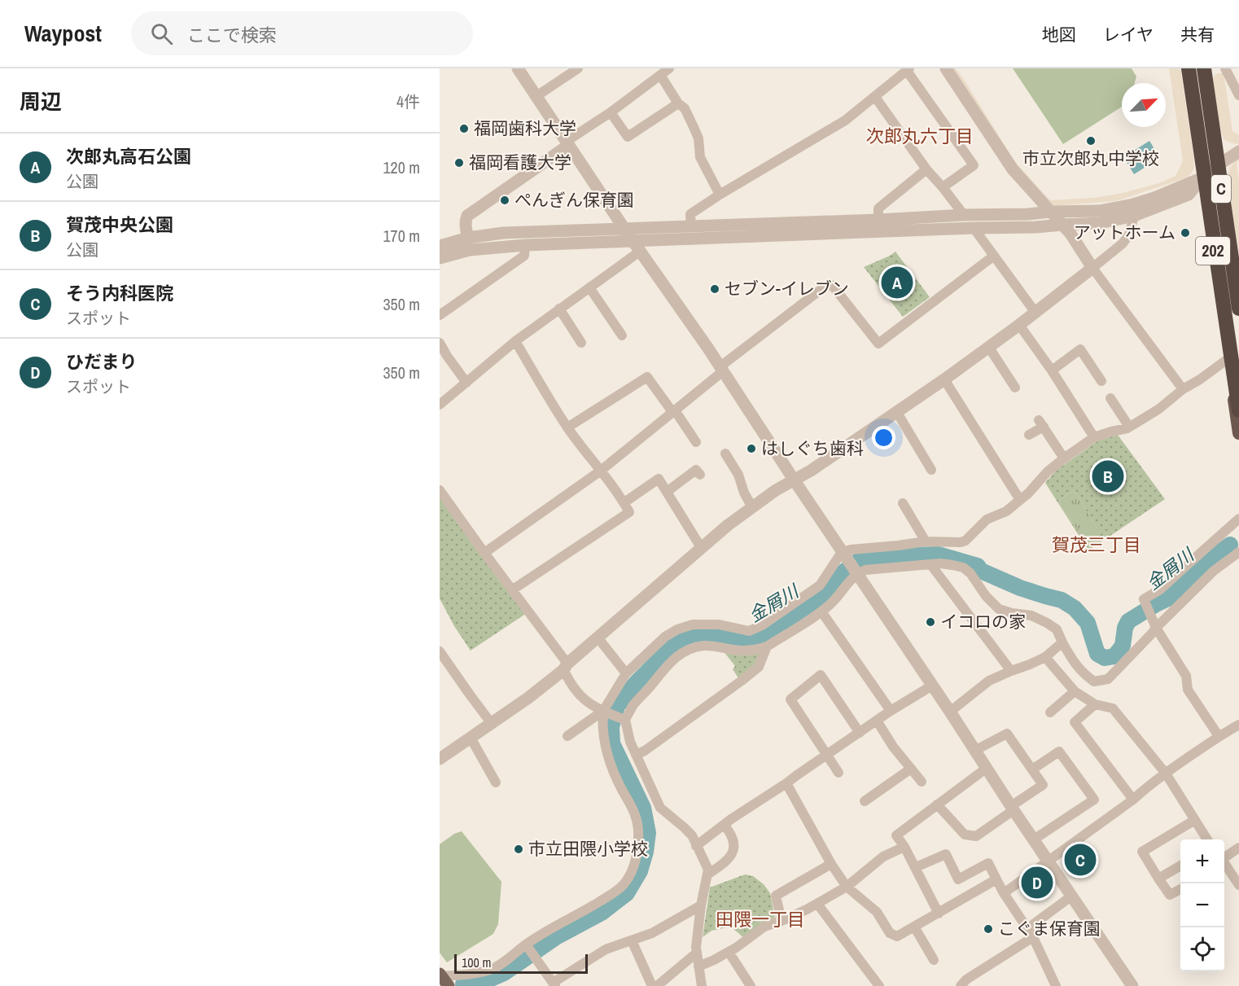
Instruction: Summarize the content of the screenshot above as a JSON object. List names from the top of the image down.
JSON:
{
  "streets": {
    "highway": ["C", "202"]
  },
  "crossings": [
    ["C", "202"]
  ],
  "districts": ["次郎丸六丁目", "賀茂三丁目", "田隈一丁目"],
  "water": ["金屑川"],
  "places": [
    "福岡歯科大学",
    "市立次郎丸中学校",
    "福岡看護大学",
    "ぺんぎん保育園",
    "アットホーム",
    "セブン-イレブン",
    "はしぐち歯科",
    "イコロの家",
    "市立田隈小学校",
    "こぐま保育園"
  ],
  "scale_bar": "100 m",
  "north": "top right",
  "page": {
    "header": "Waypost",
    "search": "ここで検索",
    "nav": ["地図", "レイヤ", "共有"],
    "heading": ["周辺", "4件"],
    "list": [
      {
        "mark": "A",
        "name": "次郎丸高石公園",
        "note": "公園",
        "value": "120 m"
      },
      {
        "mark": "B",
        "name": "賀茂中央公園",
        "note": "公園",
        "value": "170 m"
      },
      {
        "mark": "C",
        "name": "そう内科医院",
        "note": "スポット",
        "value": "350 m"
      },
      {
        "mark": "D",
        "name": "ひだまり",
        "note": "スポット",
        "value": "350 m"
      }
    ],
    "pins": [
      "A",
      "B",
      "C",
      "D"
    ],
    "map_buttons": ["+", "−"],
    "scale": "100 m"
  }
}
